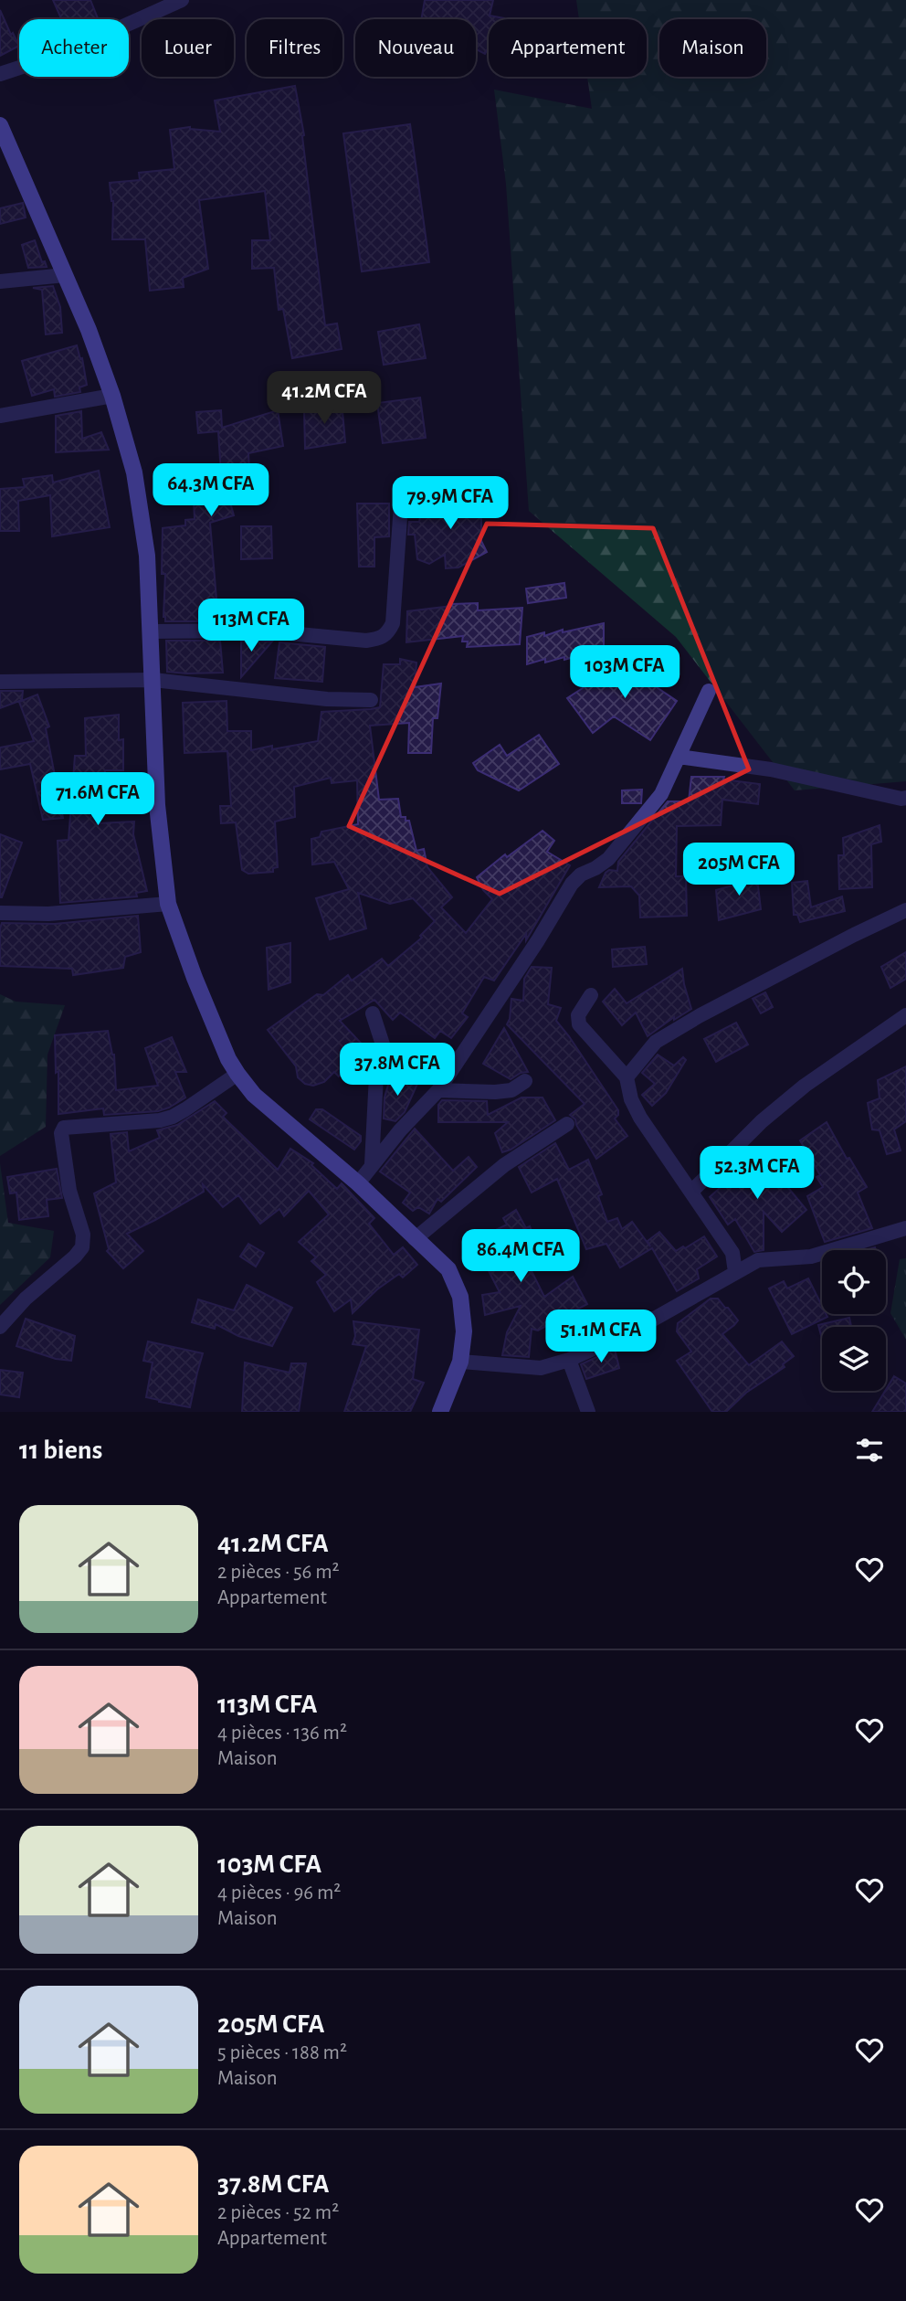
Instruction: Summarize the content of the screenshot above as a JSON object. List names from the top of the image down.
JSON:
{
  "page": {
    "chip": [
      "Acheter",
      "Louer",
      "Filtres",
      "Nouveau",
      "Appartement",
      "Maison"
    ],
    "price": [
      "41.2M CFA",
      "64.3M CFA",
      "79.9M CFA",
      "113M CFA",
      "103M CFA",
      "71.6M CFA",
      "205M CFA",
      "37.8M CFA",
      "52.3M CFA",
      "86.4M CFA",
      "51.1M CFA"
    ],
    "heading": "11 biens",
    "list": [
      {
        "name": "41.2M CFA",
        "note": "2 pièces · 56 m² · Appartement"
      },
      {
        "name": "113M CFA",
        "note": "4 pièces · 136 m² · Maison"
      },
      {
        "name": "103M CFA",
        "note": "4 pièces · 96 m² · Maison"
      },
      {
        "name": "205M CFA",
        "note": "5 pièces · 188 m² · Maison"
      },
      {
        "name": "37.8M CFA",
        "note": "2 pièces · 52 m² · Appartement"
      }
    ]
  }
}
